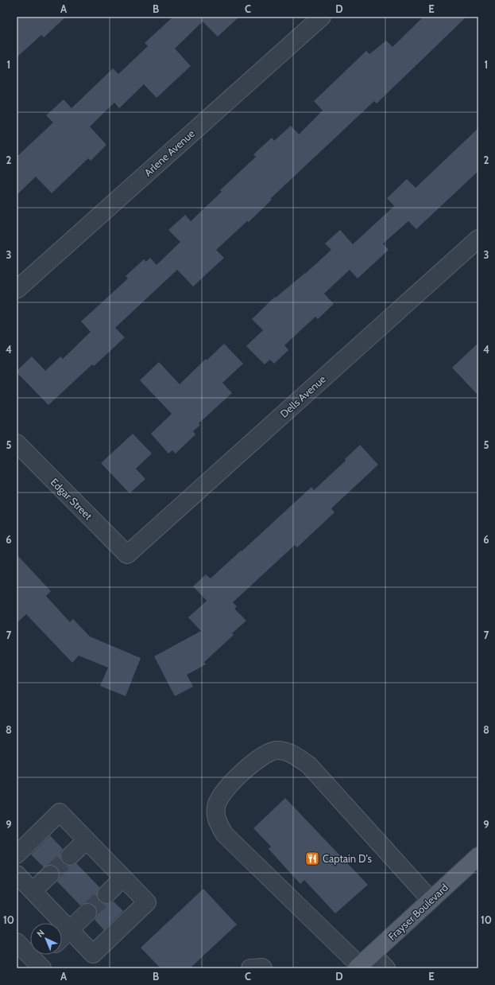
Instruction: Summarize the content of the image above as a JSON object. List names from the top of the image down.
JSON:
{
  "streets": {
    "main road": ["Frayser Boulevard"],
    "street": ["Arlene Avenue", "Dells Avenue", "Edgar Street"]
  },
  "crossings": [
    ["Dells Avenue", "Edgar Street"]
  ],
  "places": {
    "restaurant": ["Captain D's"]
  },
  "north": "top left",
  "grid": {
    "columns": [
      "A",
      "B",
      "C",
      "D",
      "E"
    ],
    "rows": [
      "1",
      "2",
      "3",
      "4",
      "5",
      "6",
      "7",
      "8",
      "9",
      "10"
    ]
  }
}
